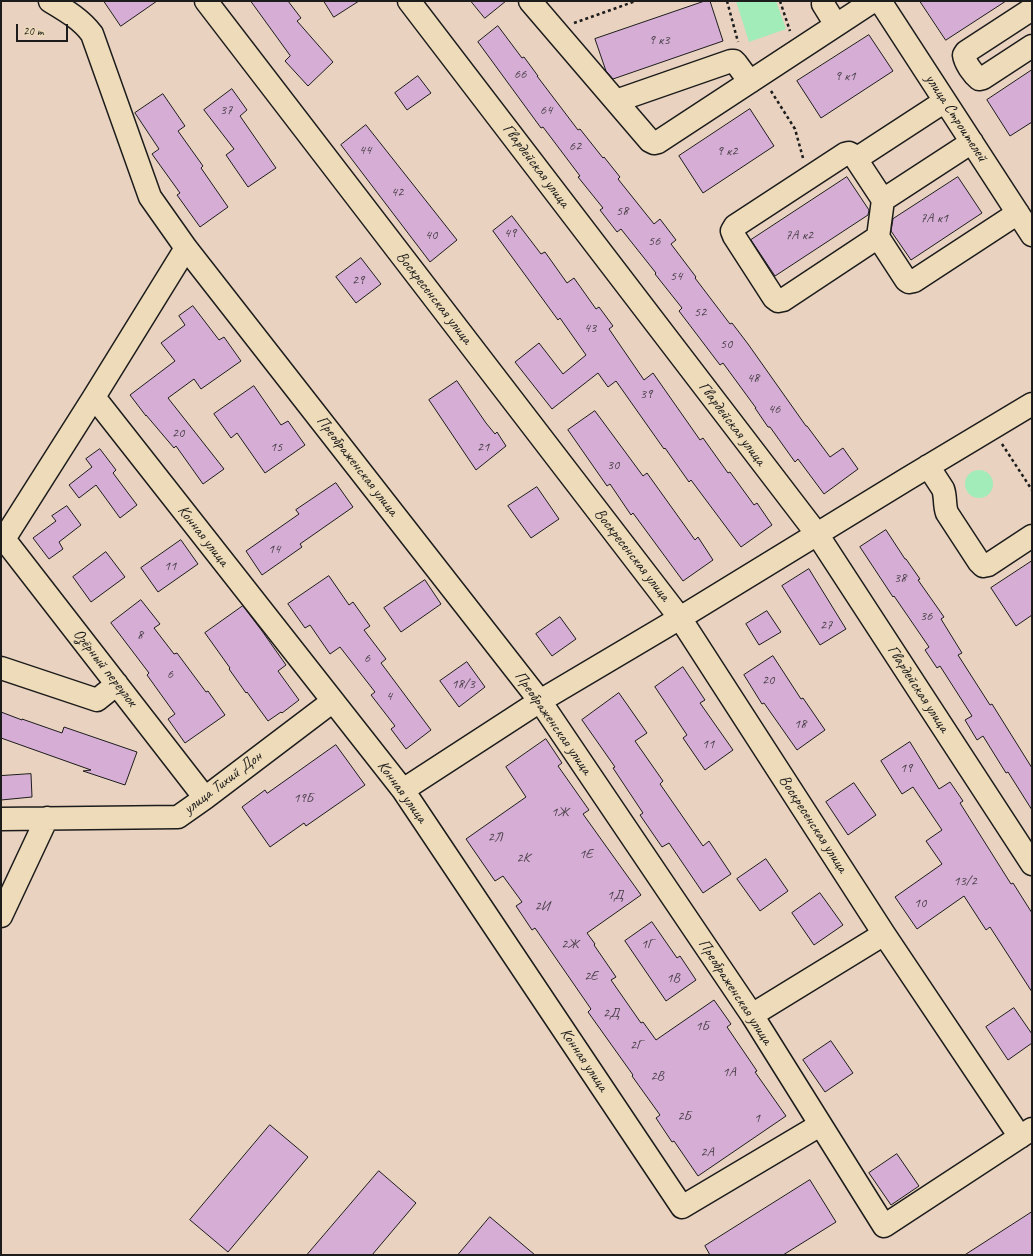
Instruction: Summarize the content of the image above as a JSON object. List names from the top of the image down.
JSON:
{
  "streets": {
    "street": [
      "улица Строителей",
      "Гвардейская улица",
      "Воскресенская улица",
      "Преображенская улица",
      "Конная улица",
      "Озёрный переулок",
      "улица Тихий Дон"
    ]
  },
  "crossings": [
    ["Воскресенская улица", "Преображенская улица"],
    ["Преображенская улица", "Конная улица"],
    ["Конная улица", "Озёрный переулок"],
    ["Конная улица", "улица Тихий Дон"],
    ["Озёрный переулок", "улица Тихий Дон"]
  ],
  "house_numbers": [
    "9 к3",
    "66",
    "9 к1",
    "37",
    "64",
    "62",
    "44",
    "9 к2",
    "42",
    "58",
    "7А к1",
    "49",
    "40",
    "7А к2",
    "56",
    "54",
    "29",
    "52",
    "43",
    "50",
    "48",
    "39",
    "46",
    "20",
    "15",
    "21",
    "30",
    "14",
    "11",
    "38",
    "36",
    "27",
    "8",
    "6",
    "6",
    "20",
    "18/3",
    "4",
    "18",
    "11",
    "19",
    "19Б",
    "1Ж",
    "2Л",
    "1Е",
    "2К",
    "13/2",
    "1Д",
    "10",
    "2И",
    "2Ж",
    "1Г",
    "2Е",
    "1В",
    "2Д",
    "1Б",
    "2Г",
    "1А",
    "2В",
    "2Б",
    "1",
    "2А"
  ],
  "scale_bar": "20 m"
}
